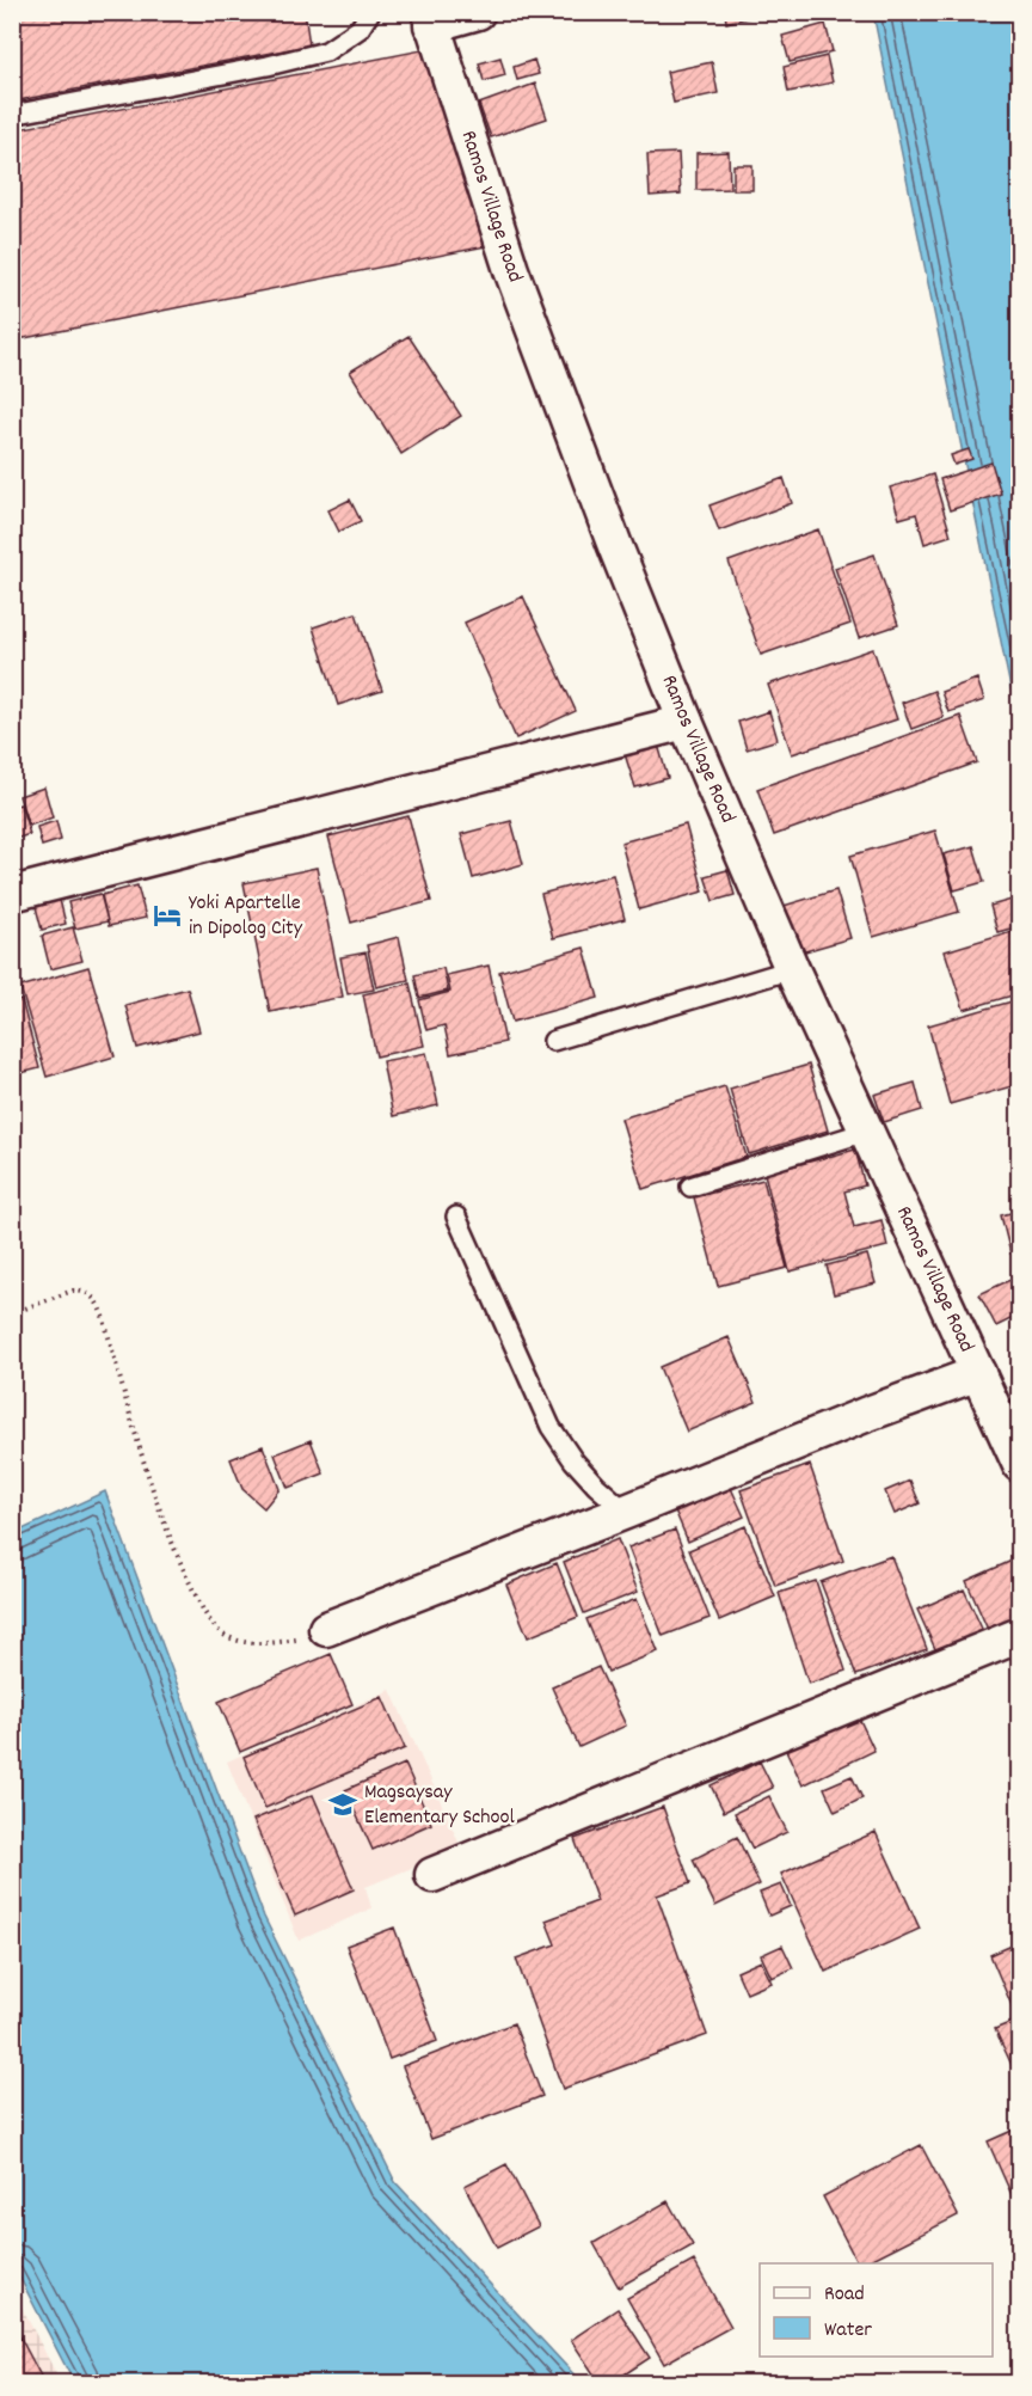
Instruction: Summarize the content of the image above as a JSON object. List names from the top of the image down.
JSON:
{
  "streets": {
    "street": ["Ramos Village Road"]
  },
  "places": {
    "hotel": ["Yoki Apartelle in Dipolog City"],
    "school or university": ["Magsaysay Elementary School"]
  },
  "legend": ["Road", "Water"]
}
